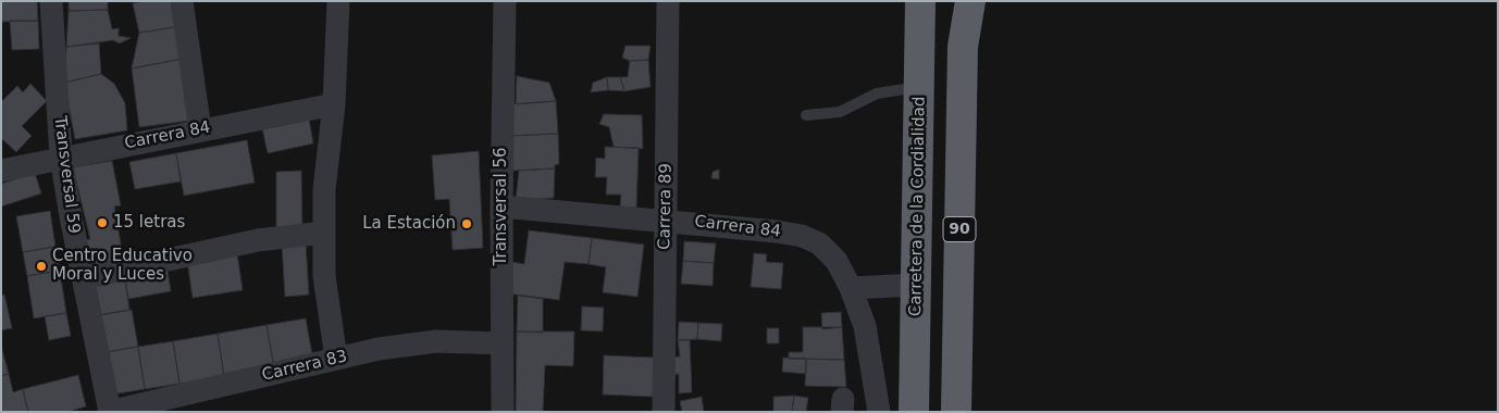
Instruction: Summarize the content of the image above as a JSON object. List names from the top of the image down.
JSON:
{
  "streets": {
    "highway": ["Carretera de la Cordialidad", "90"],
    "street": [
      "Carrera 84",
      "Transversal 59",
      "Transversal 56",
      "Carrera 89",
      "Carrera 83"
    ]
  },
  "crossings": [
    ["Carrera 84", "Transversal 59"],
    ["Carrera 84", "Transversal 56"],
    ["Carrera 84", "Carrera 89"],
    ["Transversal 59", "Carrera 83"],
    ["Transversal 56", "Carrera 83"]
  ],
  "places": ["15 letras", "La Estación", "Centro Educativo Moral y Luces"]
}
